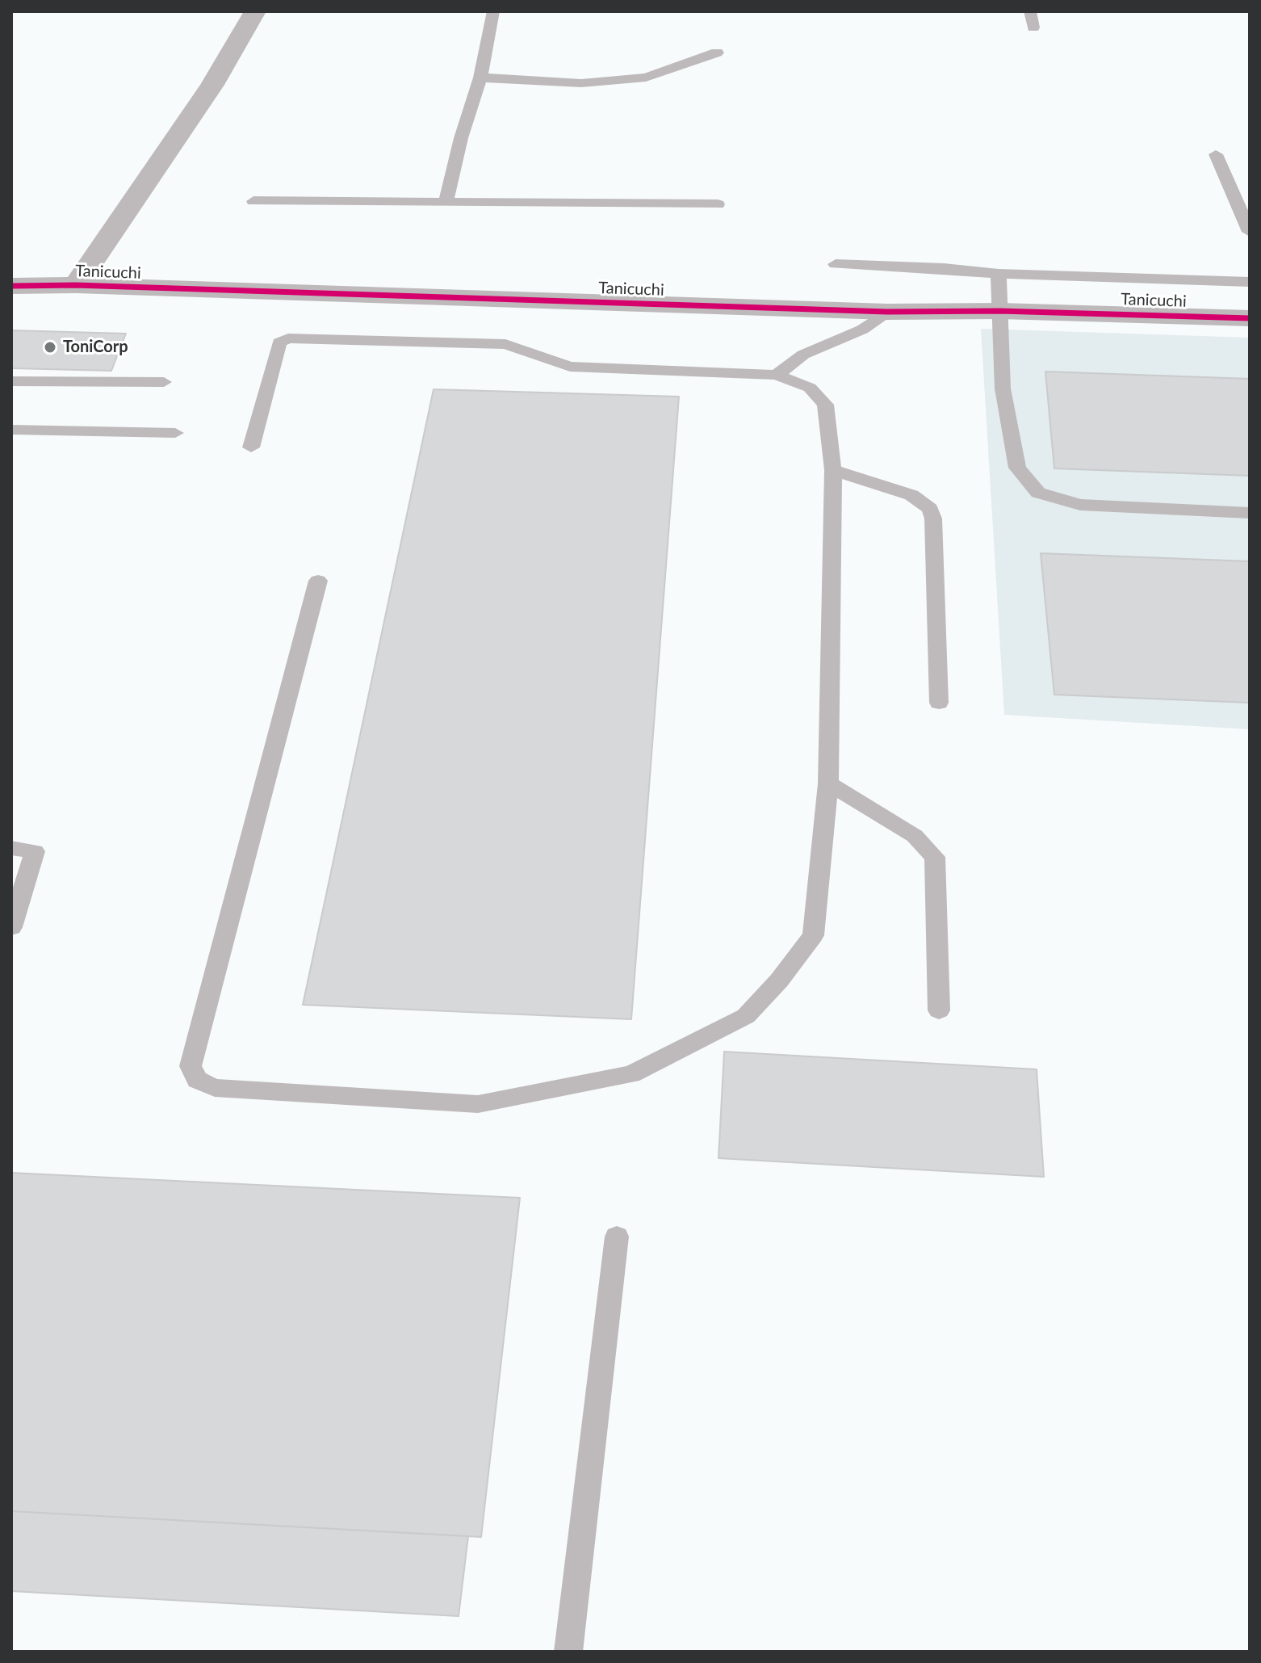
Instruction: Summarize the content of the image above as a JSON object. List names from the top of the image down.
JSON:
{
  "streets": {
    "street": ["Tanicuchi"]
  },
  "places": ["ToniCorp"]
}
